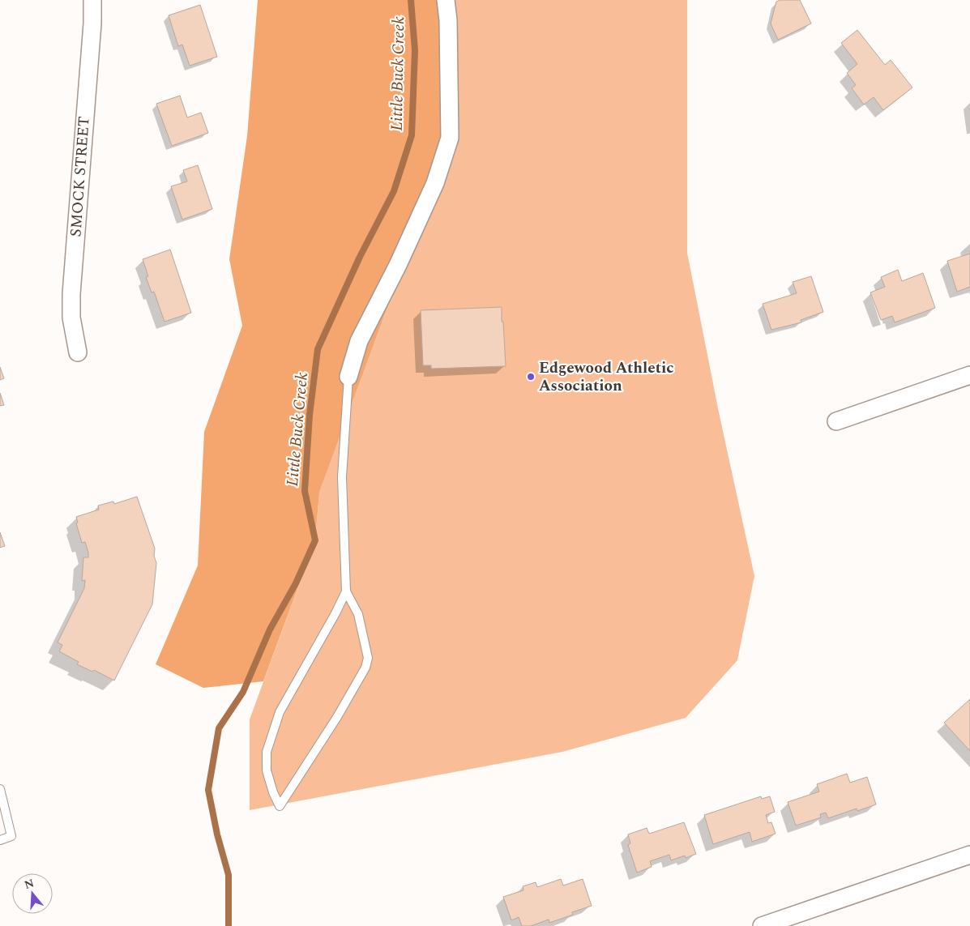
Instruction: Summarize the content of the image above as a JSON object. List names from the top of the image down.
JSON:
{
  "streets": {
    "street": ["SMOCK STREET"]
  },
  "water": ["Little Buck Creek"],
  "places": ["Edgewood Athletic Association"],
  "north": "top"
}
